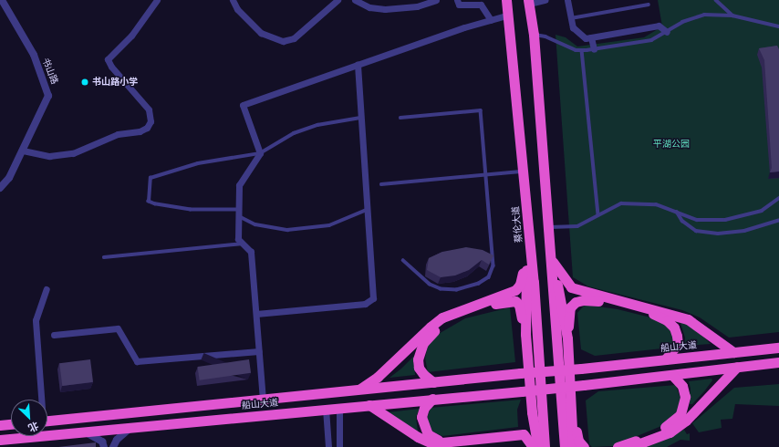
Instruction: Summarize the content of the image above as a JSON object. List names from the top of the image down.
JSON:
{
  "streets": {
    "highway": ["蔡伦大道", "船山大道"],
    "street": ["书山路"]
  },
  "parks": ["平湖公园"],
  "places": ["书山路小学"],
  "north": "bottom right"
}
